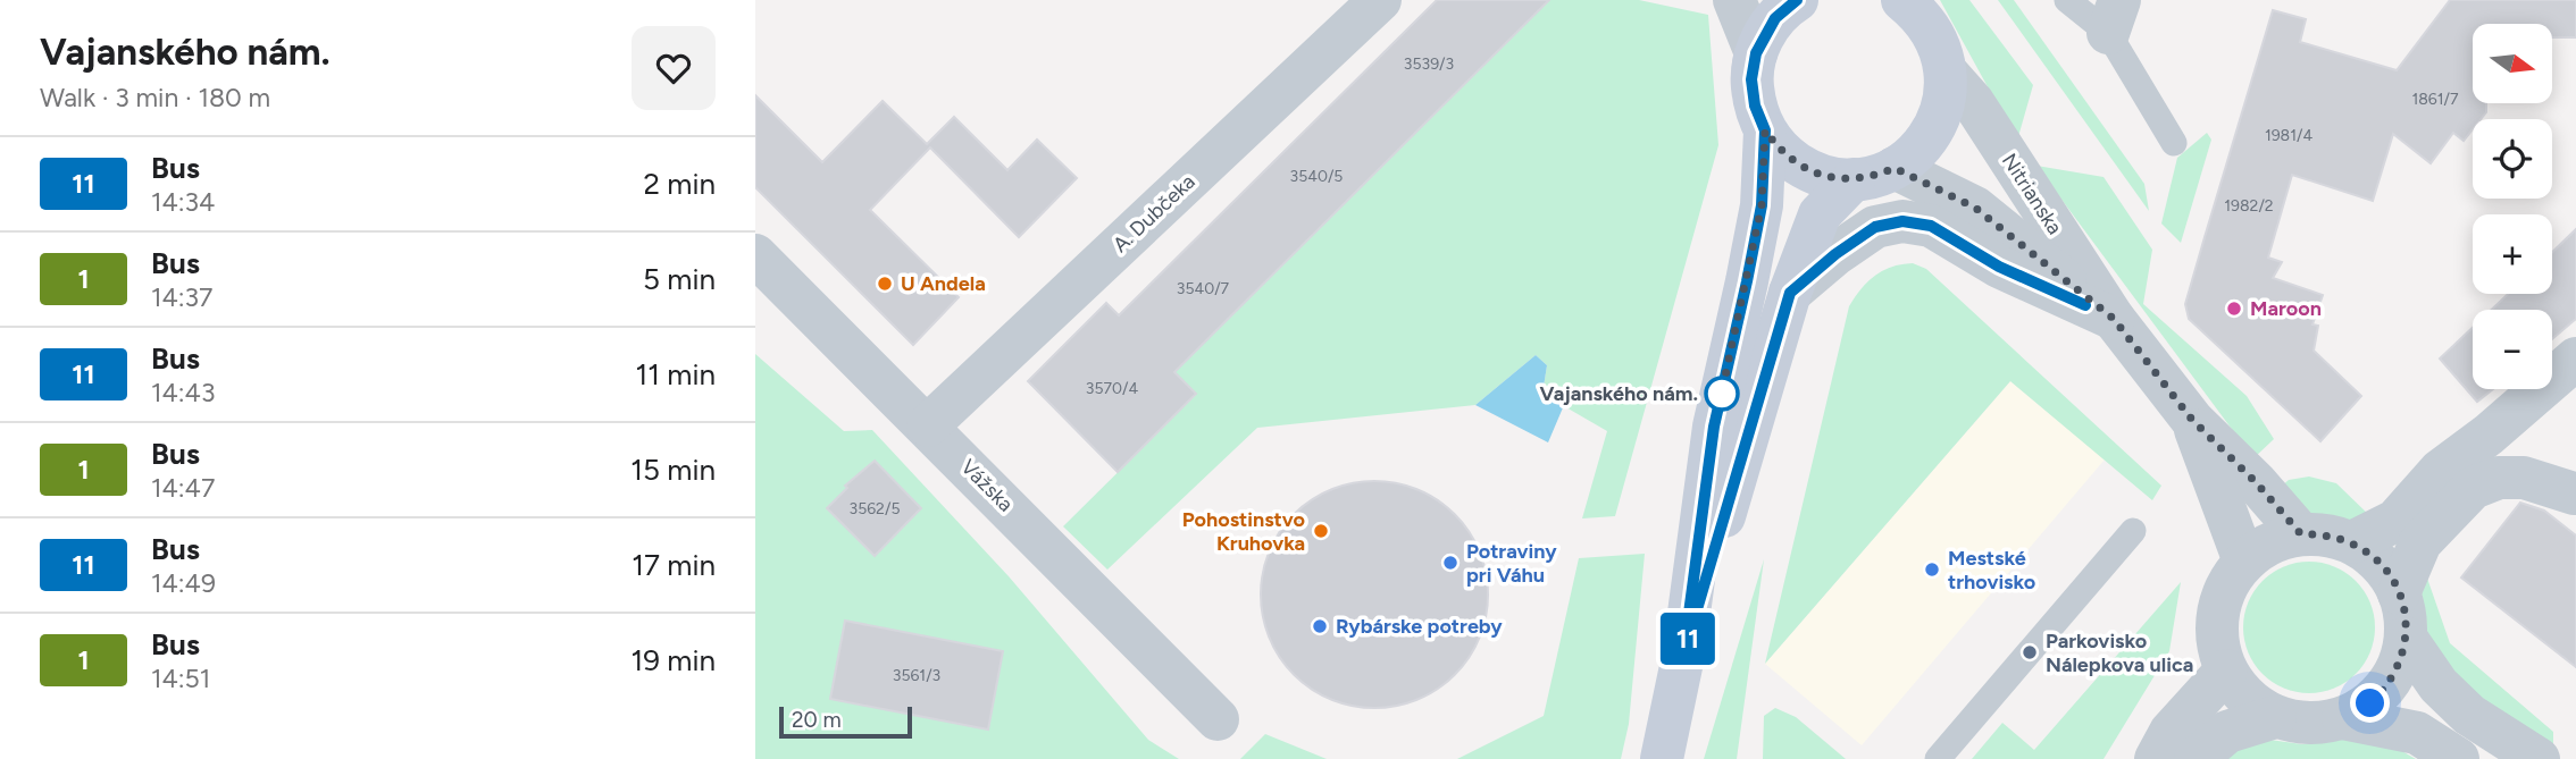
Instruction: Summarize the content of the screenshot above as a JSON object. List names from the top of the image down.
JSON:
{
  "streets": {
    "street": ["Nitrianska", "A. Dubčeka", "Vážska"]
  },
  "crossings": [
    ["A. Dubčeka", "Vážska"]
  ],
  "places": [
    "U Andela",
    "Maroon",
    "Vajanského nám.",
    "Pohostinstvo Kruhovka",
    "Potraviny pri Váhu",
    "Mestské trhovisko",
    "Rybárske potreby",
    "Parkovisko Nálepkova ulica"
  ],
  "lines": ["bus line 11"],
  "house_numbers": [
    "3539/3",
    "1861/7",
    "1981/4",
    "3540/5",
    "1982/2",
    "3540/7",
    "3570/4",
    "3562/5",
    "3561/3"
  ],
  "scale_bar": "20 m",
  "north": "right",
  "page": {
    "heading": ["Vajanského nám.", "Walk · 3 min · 180 m"],
    "on_map": "11",
    "map_buttons": ["+", "−"],
    "list": [
      {
        "mark": "11",
        "name": "Bus",
        "note": "14:34",
        "value": "2 min"
      },
      {
        "mark": "1",
        "name": "Bus",
        "note": "14:37",
        "value": "5 min"
      },
      {
        "mark": "11",
        "name": "Bus",
        "note": "14:43",
        "value": "11 min"
      },
      {
        "mark": "1",
        "name": "Bus",
        "note": "14:47",
        "value": "15 min"
      },
      {
        "mark": "11",
        "name": "Bus",
        "note": "14:49",
        "value": "17 min"
      },
      {
        "mark": "1",
        "name": "Bus",
        "note": "14:51",
        "value": "19 min"
      }
    ],
    "scale": "20 m"
  }
}
